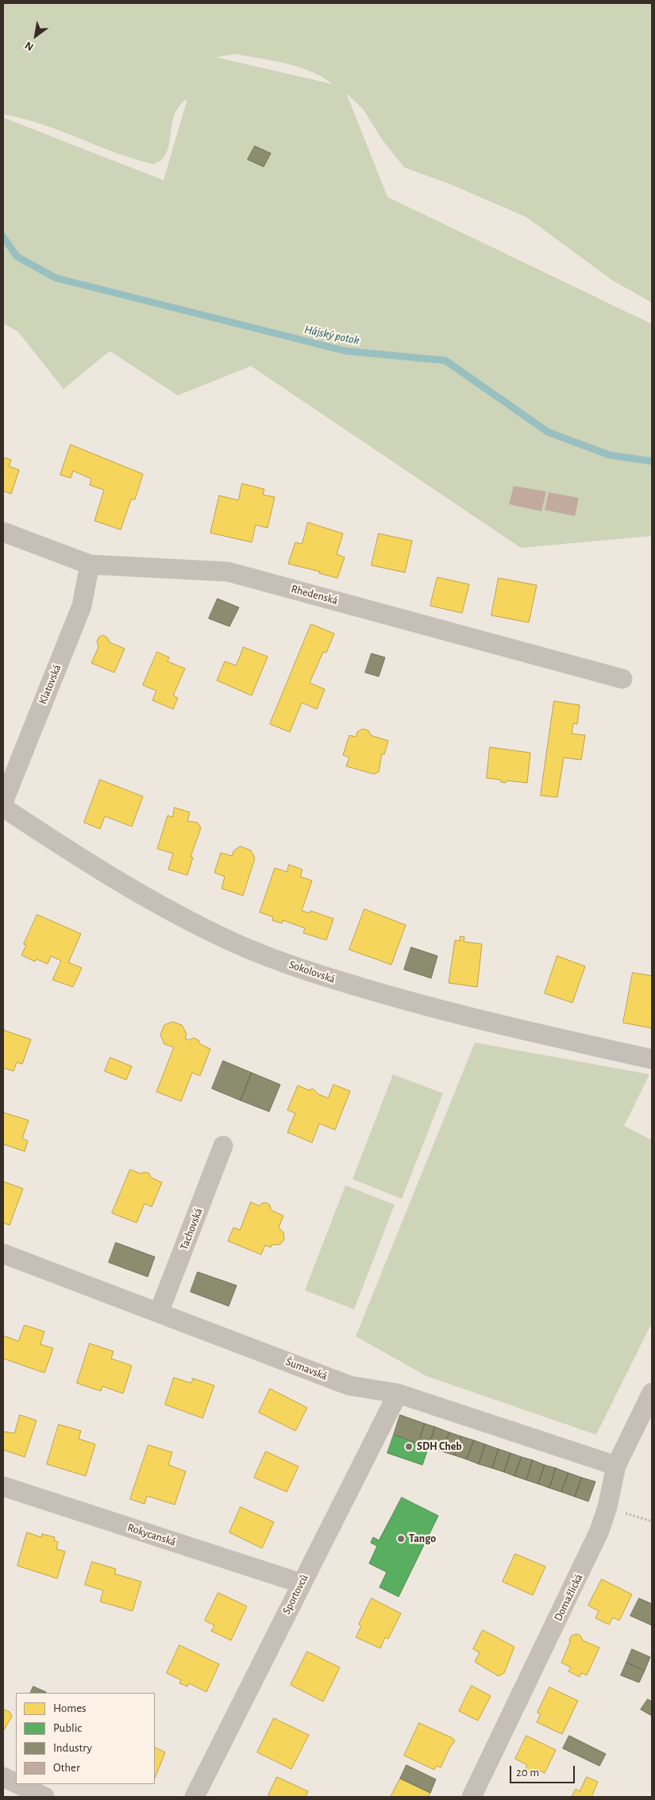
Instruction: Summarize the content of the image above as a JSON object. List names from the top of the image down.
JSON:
{
  "streets": {
    "street": [
      "Rhedenská",
      "Klatovská",
      "Sokolovská",
      "Tachovská",
      "Šumavská",
      "Rokycanská",
      "Sportovců",
      "Domažlická"
    ]
  },
  "crossings": [
    ["Rhedenská", "Klatovská"],
    ["Tachovská", "Šumavská"],
    ["Šumavská", "Sportovců"],
    ["Šumavská", "Domažlická"],
    ["Rokycanská", "Sportovců"]
  ],
  "water": ["Hájský potok"],
  "places": ["SDH Cheb", "Tango"],
  "legend": [
    "Homes",
    "Public",
    "Industry",
    "Other"
  ],
  "scale_bar": "20 m",
  "north": "bottom left"
}
